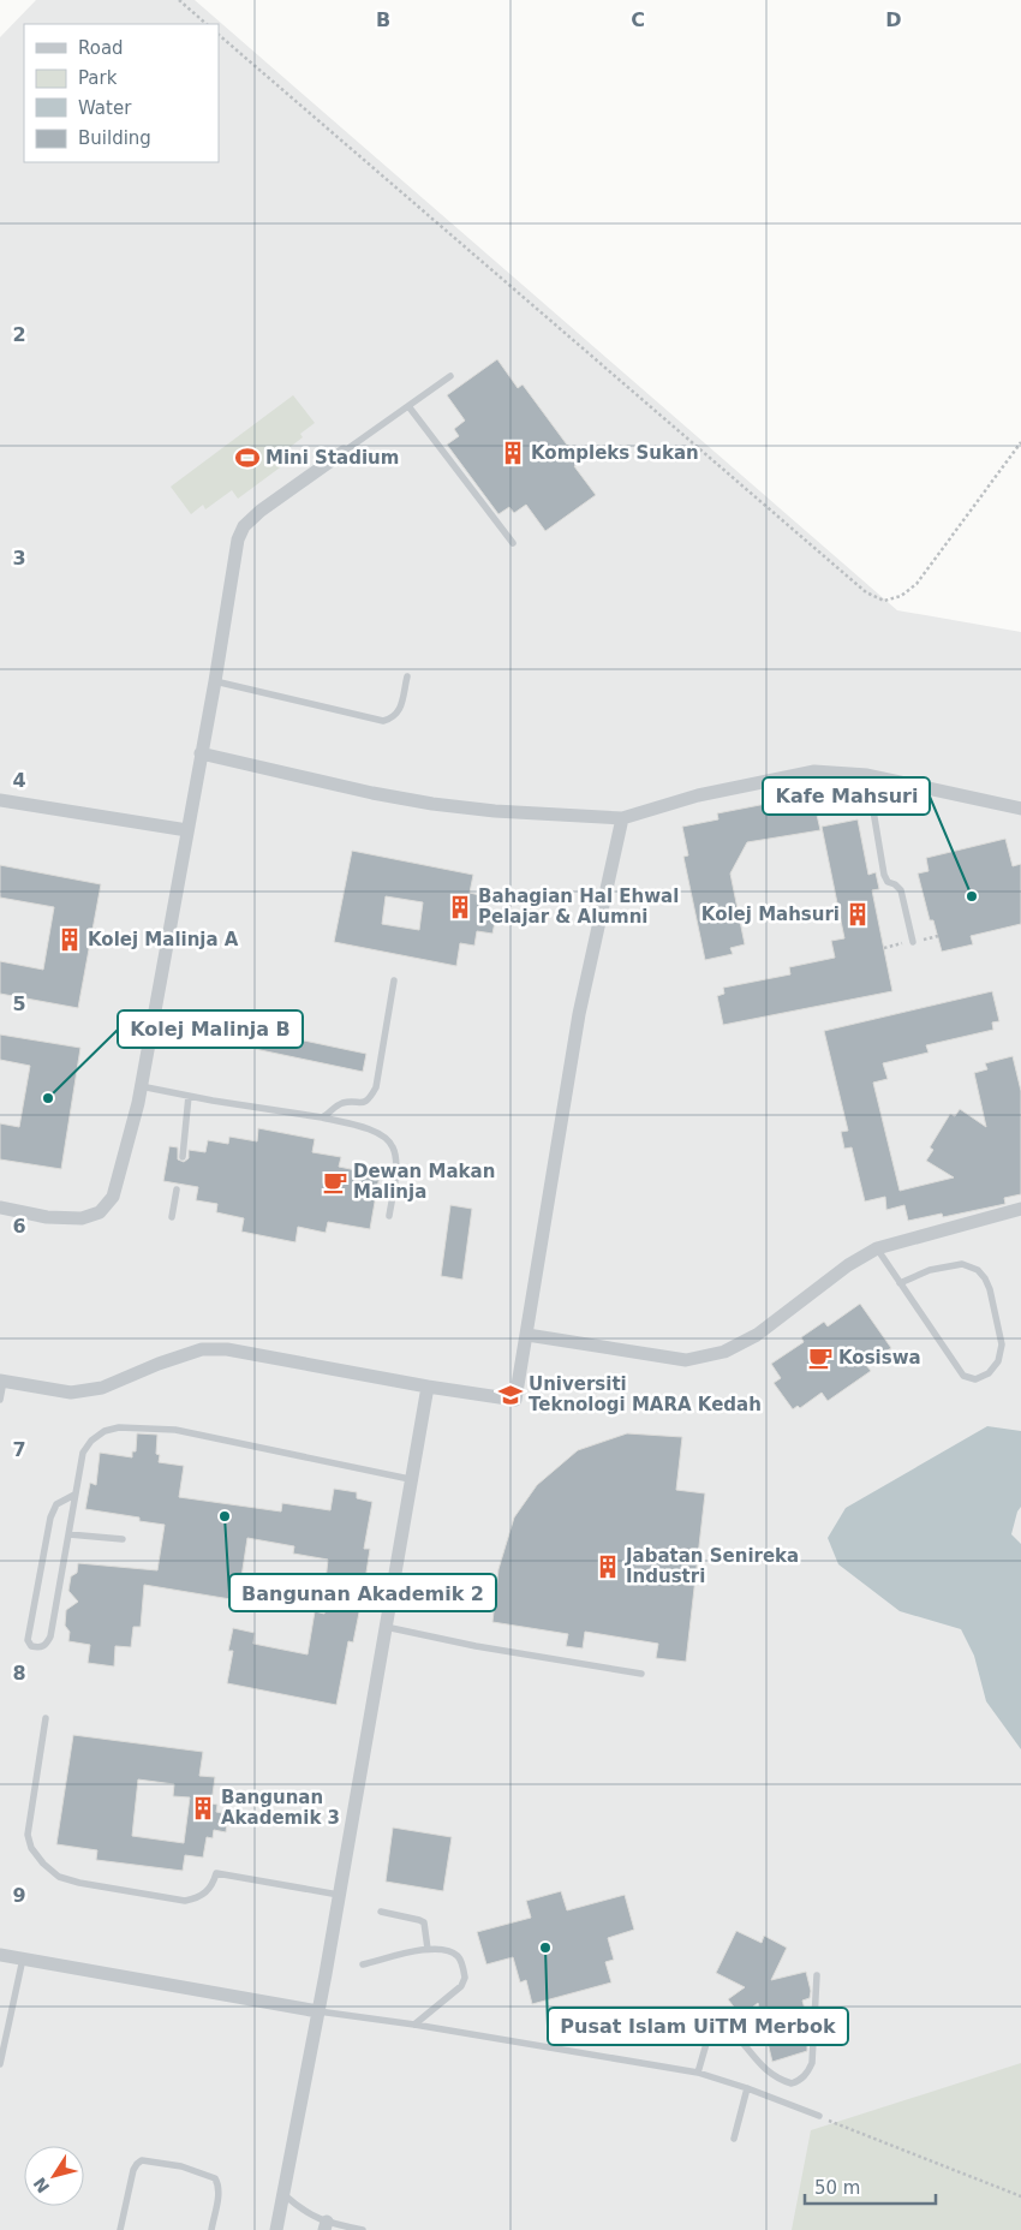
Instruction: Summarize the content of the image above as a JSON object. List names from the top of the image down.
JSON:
{
  "places": {
    "building": [
      "Kompleks Sukan",
      "Bahagian Hal Ehwal Pelajar & Alumni",
      "Kolej Mahsuri",
      "Kolej Malinja A",
      "Jabatan Senireka Industri",
      "Bangunan Akademik 3"
    ],
    "sports": ["Mini Stadium"],
    "other": [
      "Kafe Mahsuri",
      "Kolej Malinja B",
      "Bangunan Akademik 2",
      "Pusat Islam UiTM Merbok"
    ],
    "cafe": ["Dewan Makan Malinja", "Kosiswa"],
    "school or university": ["Universiti Teknologi MARA Kedah"]
  },
  "legend": [
    "Road",
    "Park",
    "Water",
    "Building"
  ],
  "scale_bar": "50 m",
  "north": "bottom left",
  "grid": {
    "columns": ["B", "C", "D"],
    "rows": [
      "2",
      "3",
      "4",
      "5",
      "6",
      "7",
      "8",
      "9"
    ]
  }
}
